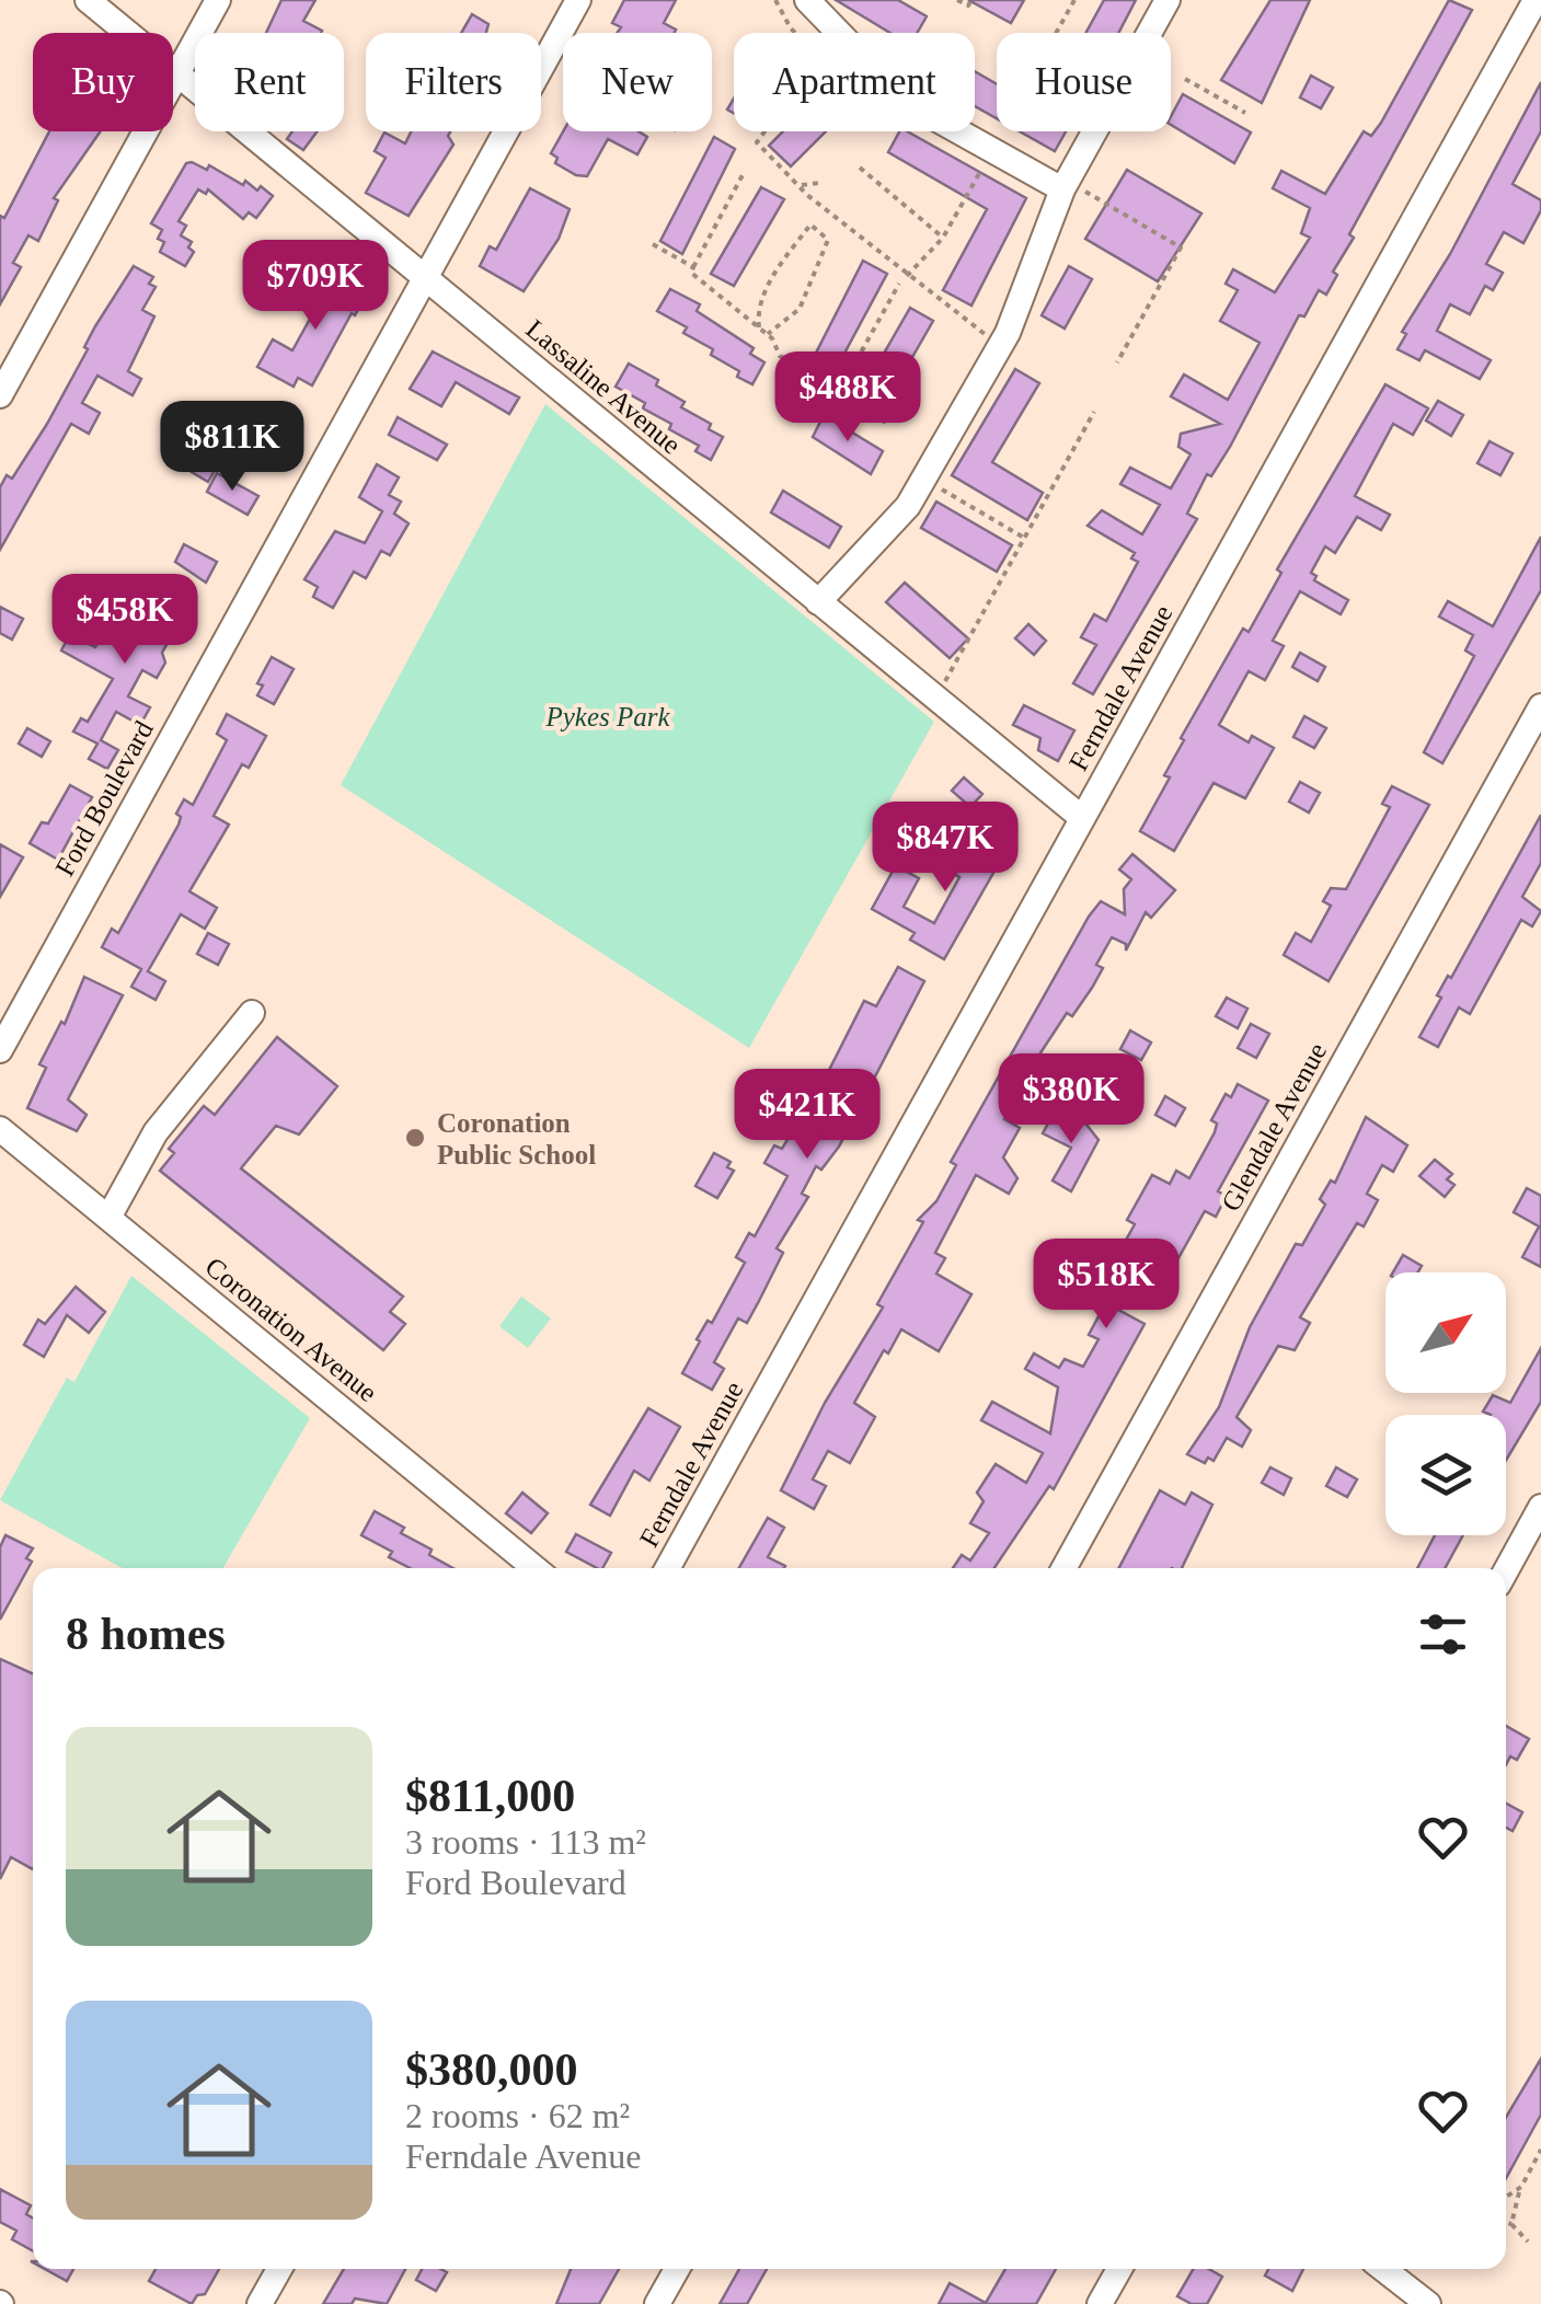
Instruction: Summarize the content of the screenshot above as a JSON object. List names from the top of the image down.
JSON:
{
  "streets": {
    "street": [
      "Lassaline Avenue",
      "Ferndale Avenue",
      "Ford Boulevard",
      "Glendale Avenue",
      "Coronation Avenue"
    ]
  },
  "crossings": [
    ["Lassaline Avenue", "Ferndale Avenue"],
    ["Lassaline Avenue", "Ford Boulevard"]
  ],
  "parks": ["Pykes Park"],
  "places": ["Coronation Public School"],
  "north": "top right",
  "page": {
    "chip": [
      "Buy",
      "Rent",
      "Filters",
      "New",
      "Apartment",
      "House"
    ],
    "price": [
      "$709K",
      "$488K",
      "$811K",
      "$458K",
      "$847K",
      "$380K",
      "$421K",
      "$518K"
    ],
    "heading": "8 homes",
    "list": [
      {
        "name": "$811,000",
        "note": "3 rooms · 113 m² · Ford Boulevard"
      },
      {
        "name": "$380,000",
        "note": "2 rooms · 62 m² · Ferndale Avenue"
      }
    ]
  }
}
